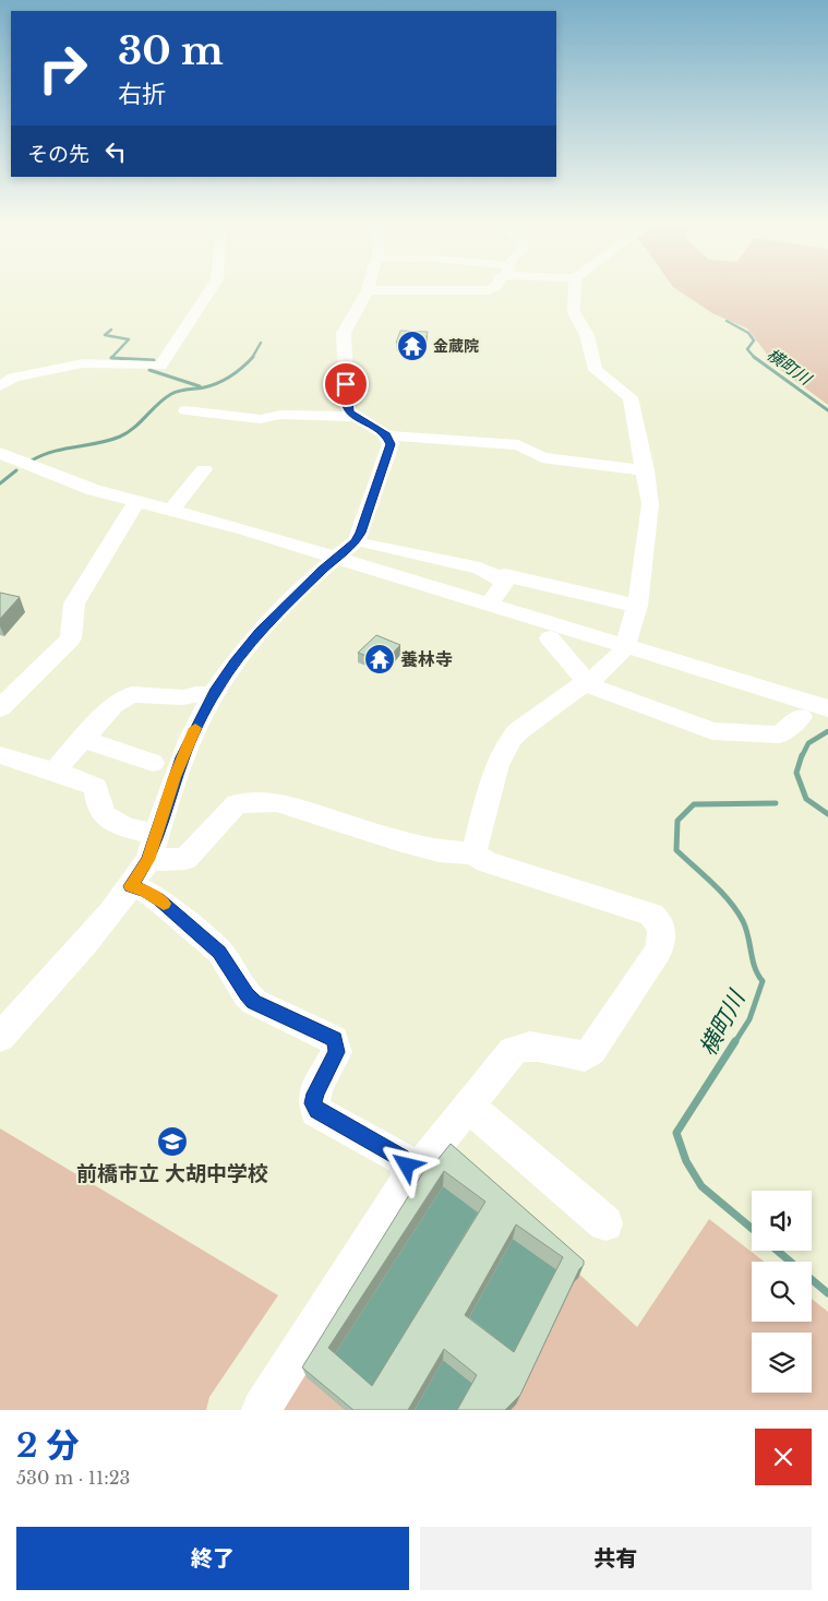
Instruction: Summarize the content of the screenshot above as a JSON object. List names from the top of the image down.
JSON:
{
  "water": ["横町川"],
  "places": {
    "temple": ["金蔵院", "養林寺"],
    "school or university": ["前橋市立 大胡中学校"]
  },
  "page": {
    "turn": ["30 m", "右折"],
    "then": "その先",
    "heading": ["2 分", "530 m · 11:23"],
    "buttons": ["終了", "共有"]
  }
}
